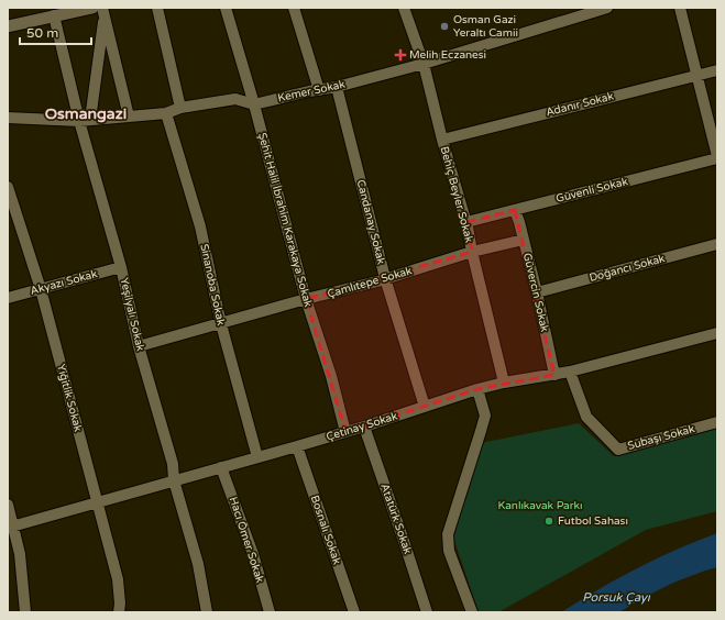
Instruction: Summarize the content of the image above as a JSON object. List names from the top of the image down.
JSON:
{
  "streets": {
    "street": [
      "Kemer Sokak",
      "Adanır Sokak",
      "Güvenli Sokak",
      "Behiç Beyler Sokak",
      "Şehit Halil İbrahim Karakaya Sokak",
      "Candanay Sokak",
      "Doğancı Sokak",
      "Akyazı Sokak",
      "Çamlıtepe Sokak",
      "Sinanoba Sokak",
      "Güvercin Sokak",
      "Yeşilyalı Sokak",
      "Yiğitlik Sokak",
      "Çetinay Sokak",
      "Subaşı Sokak",
      "Atatürk Sokak",
      "Bosnalı Sokak",
      "Hacı Ömer Sokak"
    ]
  },
  "crossings": [
    ["Kemer Sokak", "Behiç Beyler Sokak"],
    ["Kemer Sokak", "Şehit Halil İbrahim Karakaya Sokak"],
    ["Kemer Sokak", "Candanay Sokak"],
    ["Kemer Sokak", "Sinanoba Sokak"],
    ["Kemer Sokak", "Yeşilyalı Sokak"],
    ["Adanır Sokak", "Behiç Beyler Sokak"],
    ["Güvenli Sokak", "Behiç Beyler Sokak"],
    ["Güvenli Sokak", "Güvercin Sokak"],
    ["Behiç Beyler Sokak", "Çamlıtepe Sokak"],
    ["Behiç Beyler Sokak", "Çetinay Sokak"],
    ["Şehit Halil İbrahim Karakaya Sokak", "Çamlıtepe Sokak"],
    ["Şehit Halil İbrahim Karakaya Sokak", "Çetinay Sokak"],
    ["Candanay Sokak", "Çamlıtepe Sokak"],
    ["Candanay Sokak", "Çetinay Sokak"],
    ["Doğancı Sokak", "Güvercin Sokak"],
    ["Akyazı Sokak", "Yeşilyalı Sokak"],
    ["Akyazı Sokak", "Yiğitlik Sokak"],
    ["Çamlıtepe Sokak", "Sinanoba Sokak"],
    ["Çamlıtepe Sokak", "Güvercin Sokak"],
    ["Çamlıtepe Sokak", "Yeşilyalı Sokak"],
    ["Sinanoba Sokak", "Çetinay Sokak"],
    ["Güvercin Sokak", "Çetinay Sokak"],
    ["Yeşilyalı Sokak", "Çetinay Sokak"],
    ["Yiğitlik Sokak", "Çetinay Sokak"],
    ["Çetinay Sokak", "Subaşı Sokak"],
    ["Çetinay Sokak", "Atatürk Sokak"],
    ["Çetinay Sokak", "Bosnalı Sokak"],
    ["Çetinay Sokak", "Hacı Ömer Sokak"]
  ],
  "districts": ["Osmangazi"],
  "water": ["Porsuk Çayı"],
  "parks": ["Kanlıkavak Parkı"],
  "places": {
    "other": ["Osman Gazi Yeraltı Camii", "Futbol Sahası"],
    "health": ["Melih Eczanesi"]
  },
  "scale_bar": "50 m"
}
